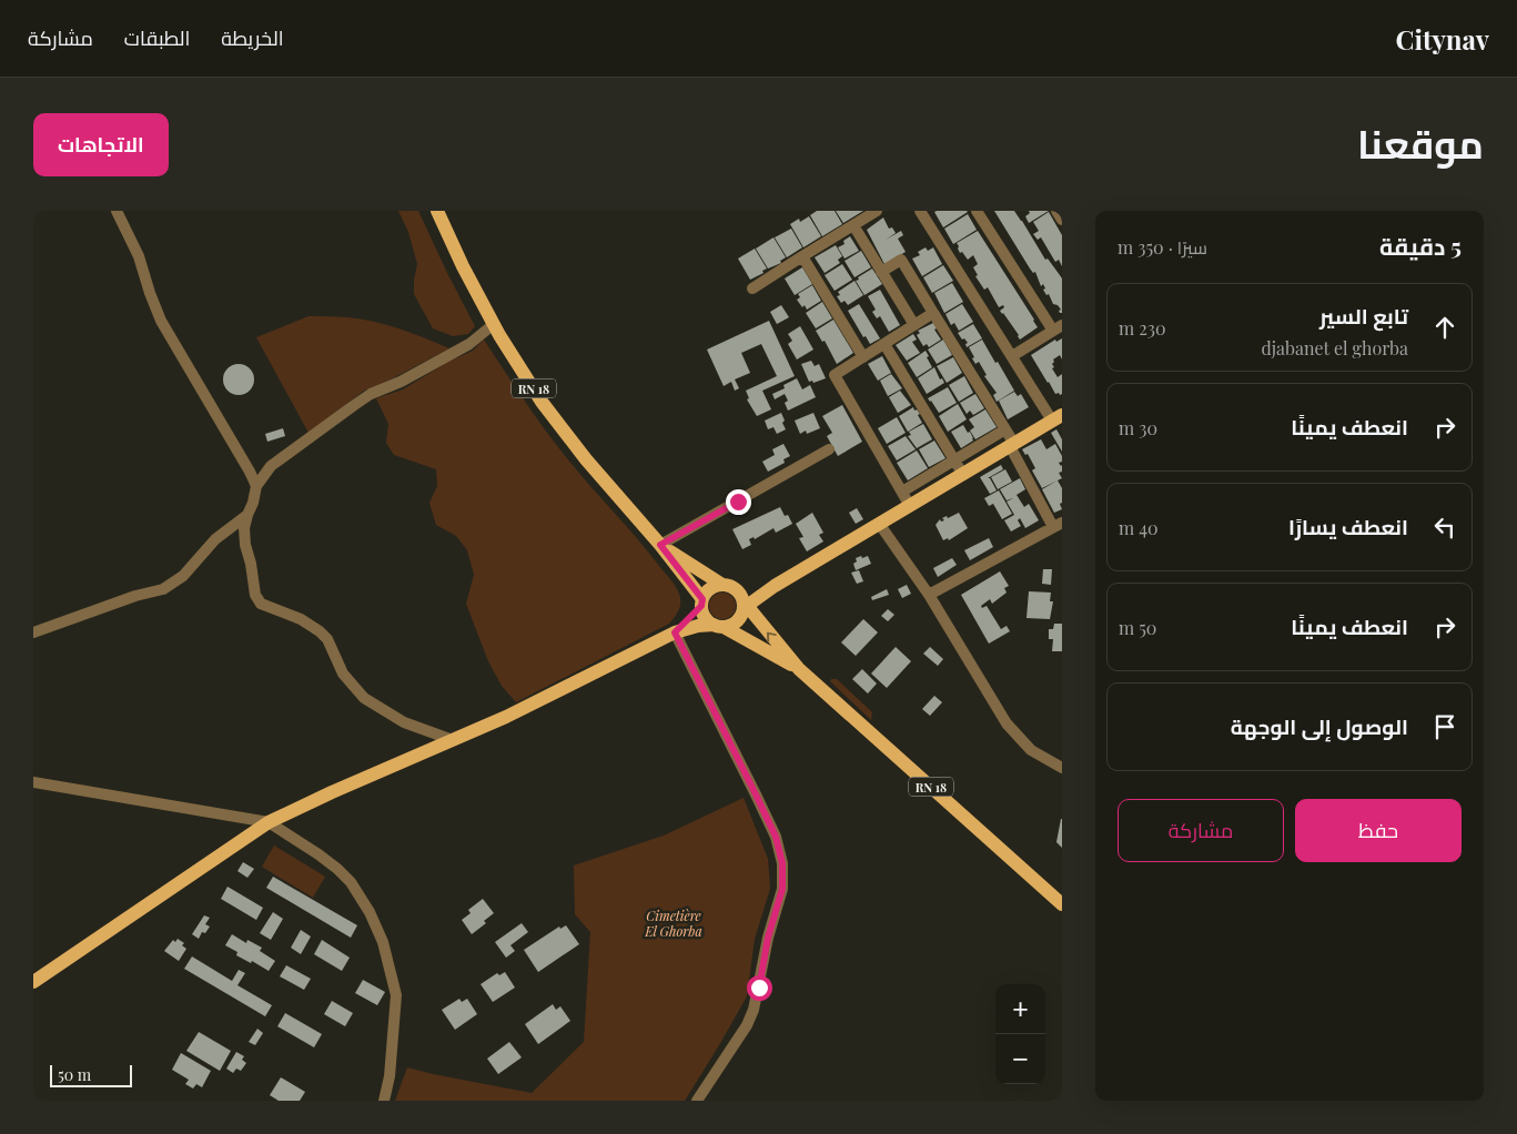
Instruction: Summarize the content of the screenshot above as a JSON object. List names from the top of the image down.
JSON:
{
  "streets": {
    "main road": ["RN 18"]
  },
  "parks": ["Cimetière El Ghorba"],
  "scale_bar": "50 m",
  "page": {
    "header": "Citynav",
    "nav": ["الخريطة", "الطبقات", "مشاركة"],
    "title": "موقعنا",
    "buttons": [
      "الاتجاهات",
      ["حفظ", "مشاركة"]
    ],
    "heading": ["5 دقيقة", "سيرًا · 350 m"],
    "list": [
      ["تابع السير", "djabanet el ghorba", "230 m"],
      ["انعطف يمينًا", "30 m"],
      ["انعطف يسارًا", "40 m"],
      ["انعطف يمينًا", "50 m"],
      "الوصول إلى الوجهة"
    ],
    "map_buttons": ["+", "−"],
    "scale": "50 m"
  }
}
